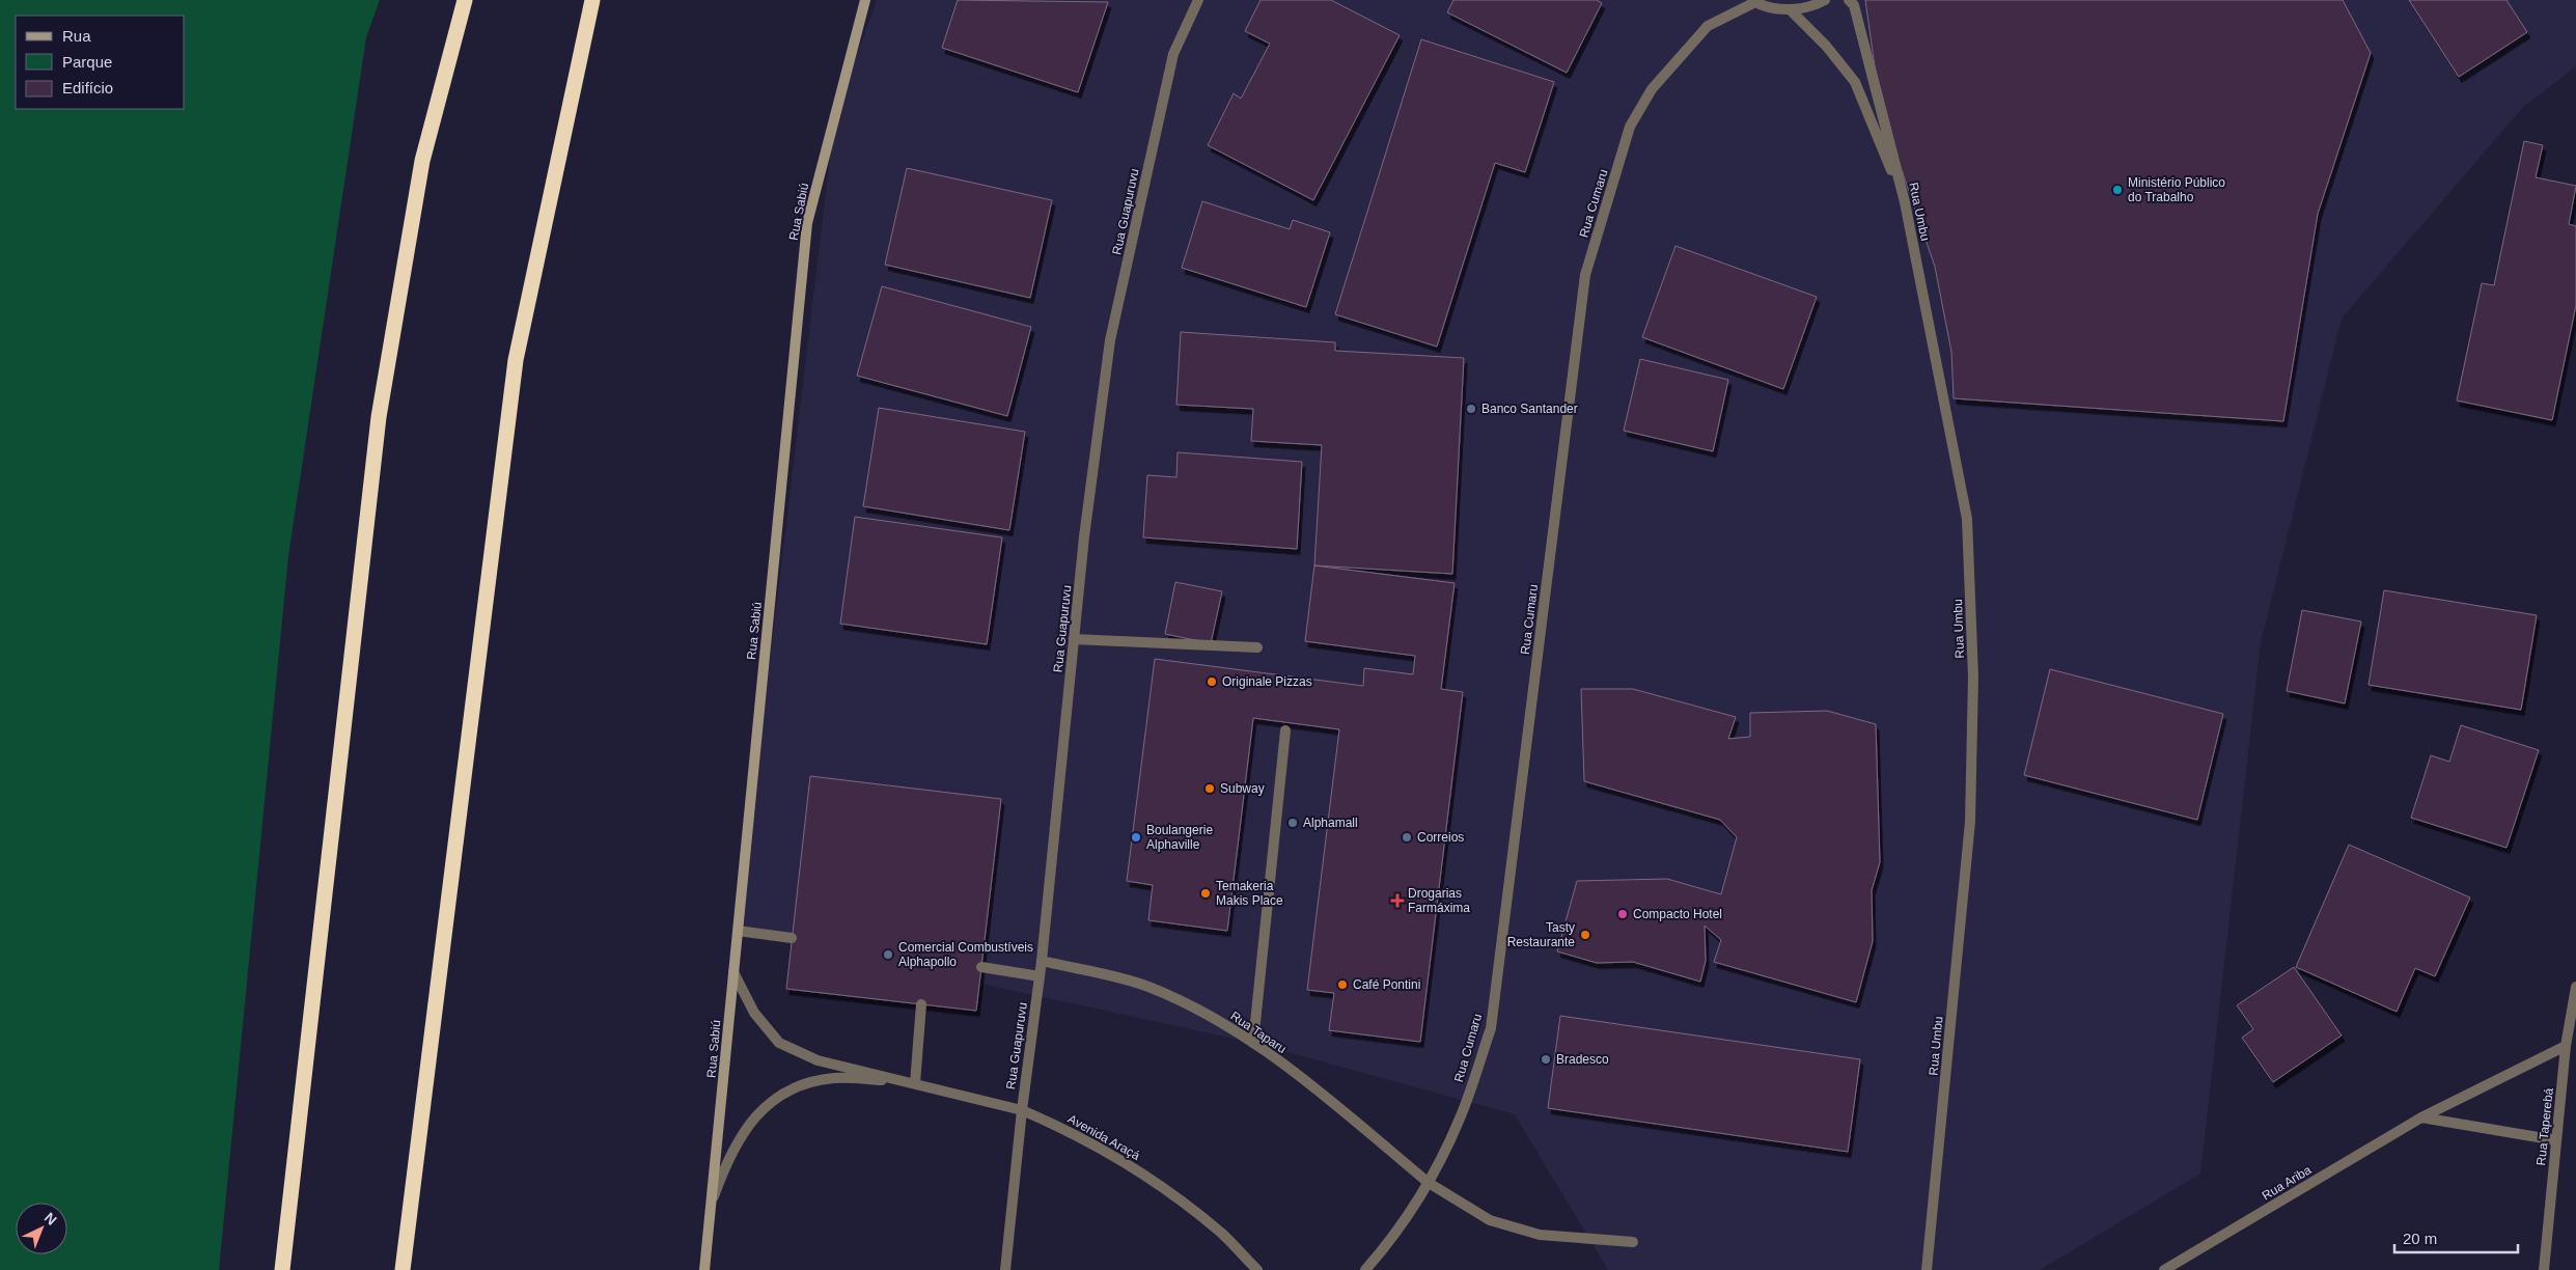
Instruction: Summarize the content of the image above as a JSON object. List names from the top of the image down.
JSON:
{
  "streets": {
    "main road": ["Rua Sabiú"],
    "street": [
      "Rua Cumaru",
      "Rua Guapuruvu",
      "Rua Umbu",
      "Rua Taparu",
      "Rua Taperebá",
      "Avenida Araçá",
      "Rua Ariba"
    ]
  },
  "crossings": [
    ["Rua Cumaru", "Rua Taparu"],
    ["Rua Guapuruvu", "Rua Taparu"],
    ["Rua Guapuruvu", "Avenida Araçá"],
    ["Rua Taperebá", "Rua Ariba"]
  ],
  "places": {
    "other": [
      "Ministério Público do Trabalho",
      "Banco Santander",
      "Originale Pizzas",
      "Subway",
      "Alphamall",
      "Boulangerie Alphaville",
      "Correios",
      "Temakeria Makis Place",
      "Compacto Hotel",
      "Tasty Restaurante",
      "Comercial Combustíveis Alphapollo",
      "Café Pontini",
      "Bradesco"
    ],
    "health": ["Drogarias Farmáxima"]
  },
  "legend": ["Rua", "Parque", "Edifício"],
  "scale_bar": "20 m",
  "north": "top right"
}
